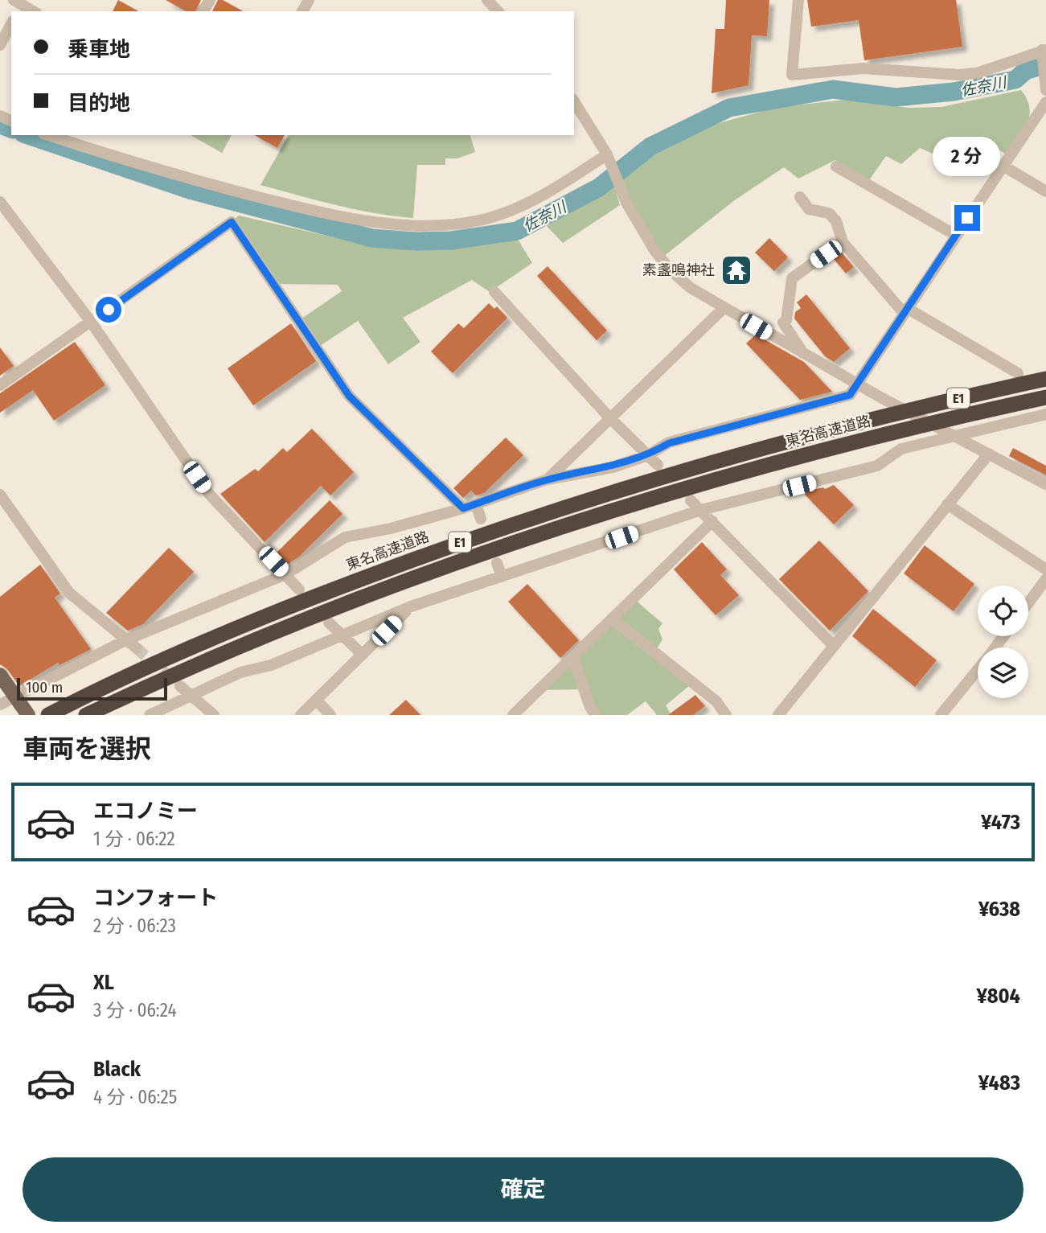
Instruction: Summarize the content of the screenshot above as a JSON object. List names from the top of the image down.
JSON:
{
  "streets": {
    "highway": ["E1", "東名高速道路"]
  },
  "water": ["佐奈川"],
  "places": {
    "temple": ["素盞鳴神社"]
  },
  "scale_bar": "100 m",
  "page": {
    "banner": ["乗車地", "目的地"],
    "bubble": "2 分",
    "scale": "100 m",
    "heading": "車両を選択",
    "list": [
      {
        "name": "エコノミー",
        "note": "1 分 · 06:22",
        "value": "¥473"
      },
      {
        "name": "コンフォート",
        "note": "2 分 · 06:23",
        "value": "¥638"
      },
      {
        "name": "XL",
        "note": "3 分 · 06:24",
        "value": "¥804"
      },
      {
        "name": "Black",
        "note": "4 分 · 06:25",
        "value": "¥483"
      }
    ],
    "buttons": "確定"
  }
}
